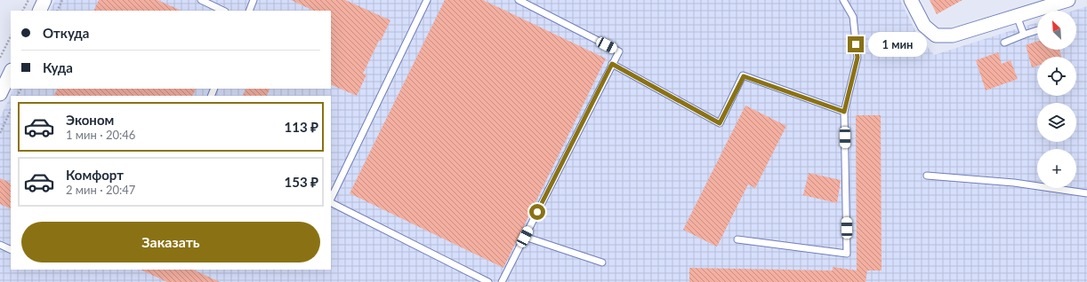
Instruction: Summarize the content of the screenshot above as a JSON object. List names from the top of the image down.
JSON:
{
  "north": "top left",
  "page": {
    "map_buttons": "+",
    "banner": ["Откуда", "Куда"],
    "bubble": "1 мин",
    "list": [
      {
        "name": "Эконом",
        "note": "1 мин · 20:46",
        "value": "113 ₽"
      },
      {
        "name": "Комфорт",
        "note": "2 мин · 20:47",
        "value": "153 ₽"
      }
    ],
    "buttons": "Заказать"
  }
}
